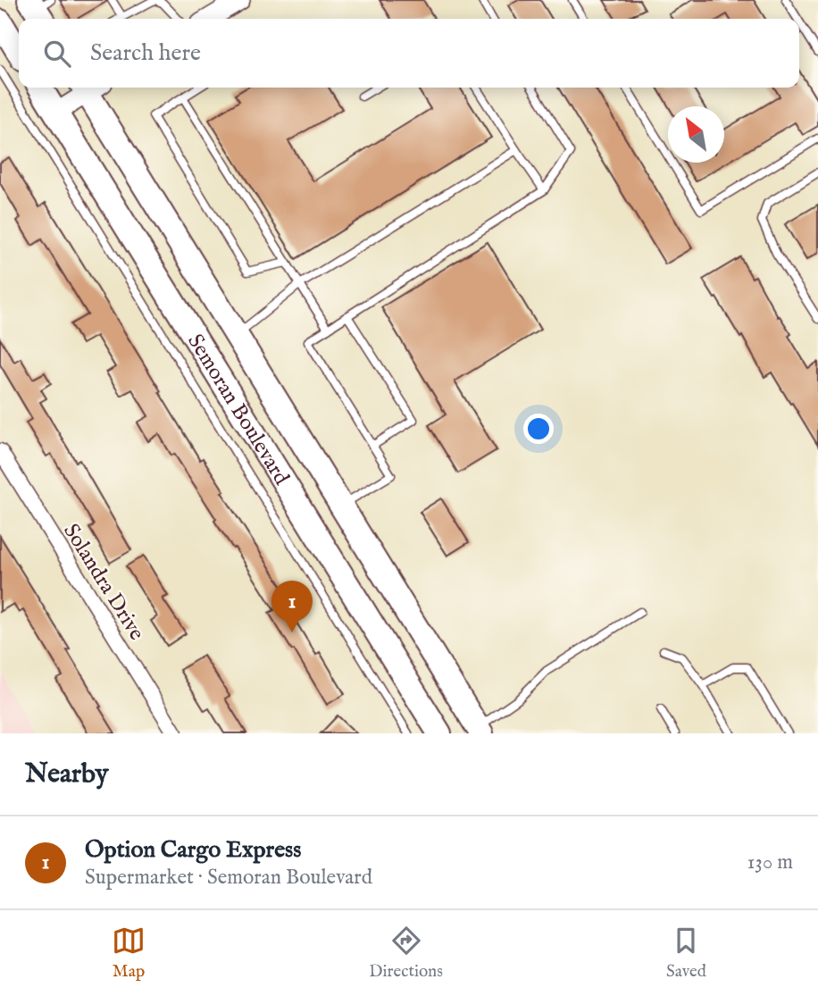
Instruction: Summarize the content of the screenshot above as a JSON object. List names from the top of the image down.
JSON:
{
  "streets": {
    "main road": ["Semoran Boulevard"],
    "street": ["Solandra Drive"]
  },
  "north": "top left",
  "page": {
    "search": "Search here",
    "pins": "1",
    "heading": "Nearby",
    "list": [
      {
        "mark": "1",
        "name": "Option Cargo Express",
        "note": "Supermarket · Semoran Boulevard",
        "value": "130 m"
      }
    ],
    "nav": ["Map", "Directions", "Saved"]
  }
}
